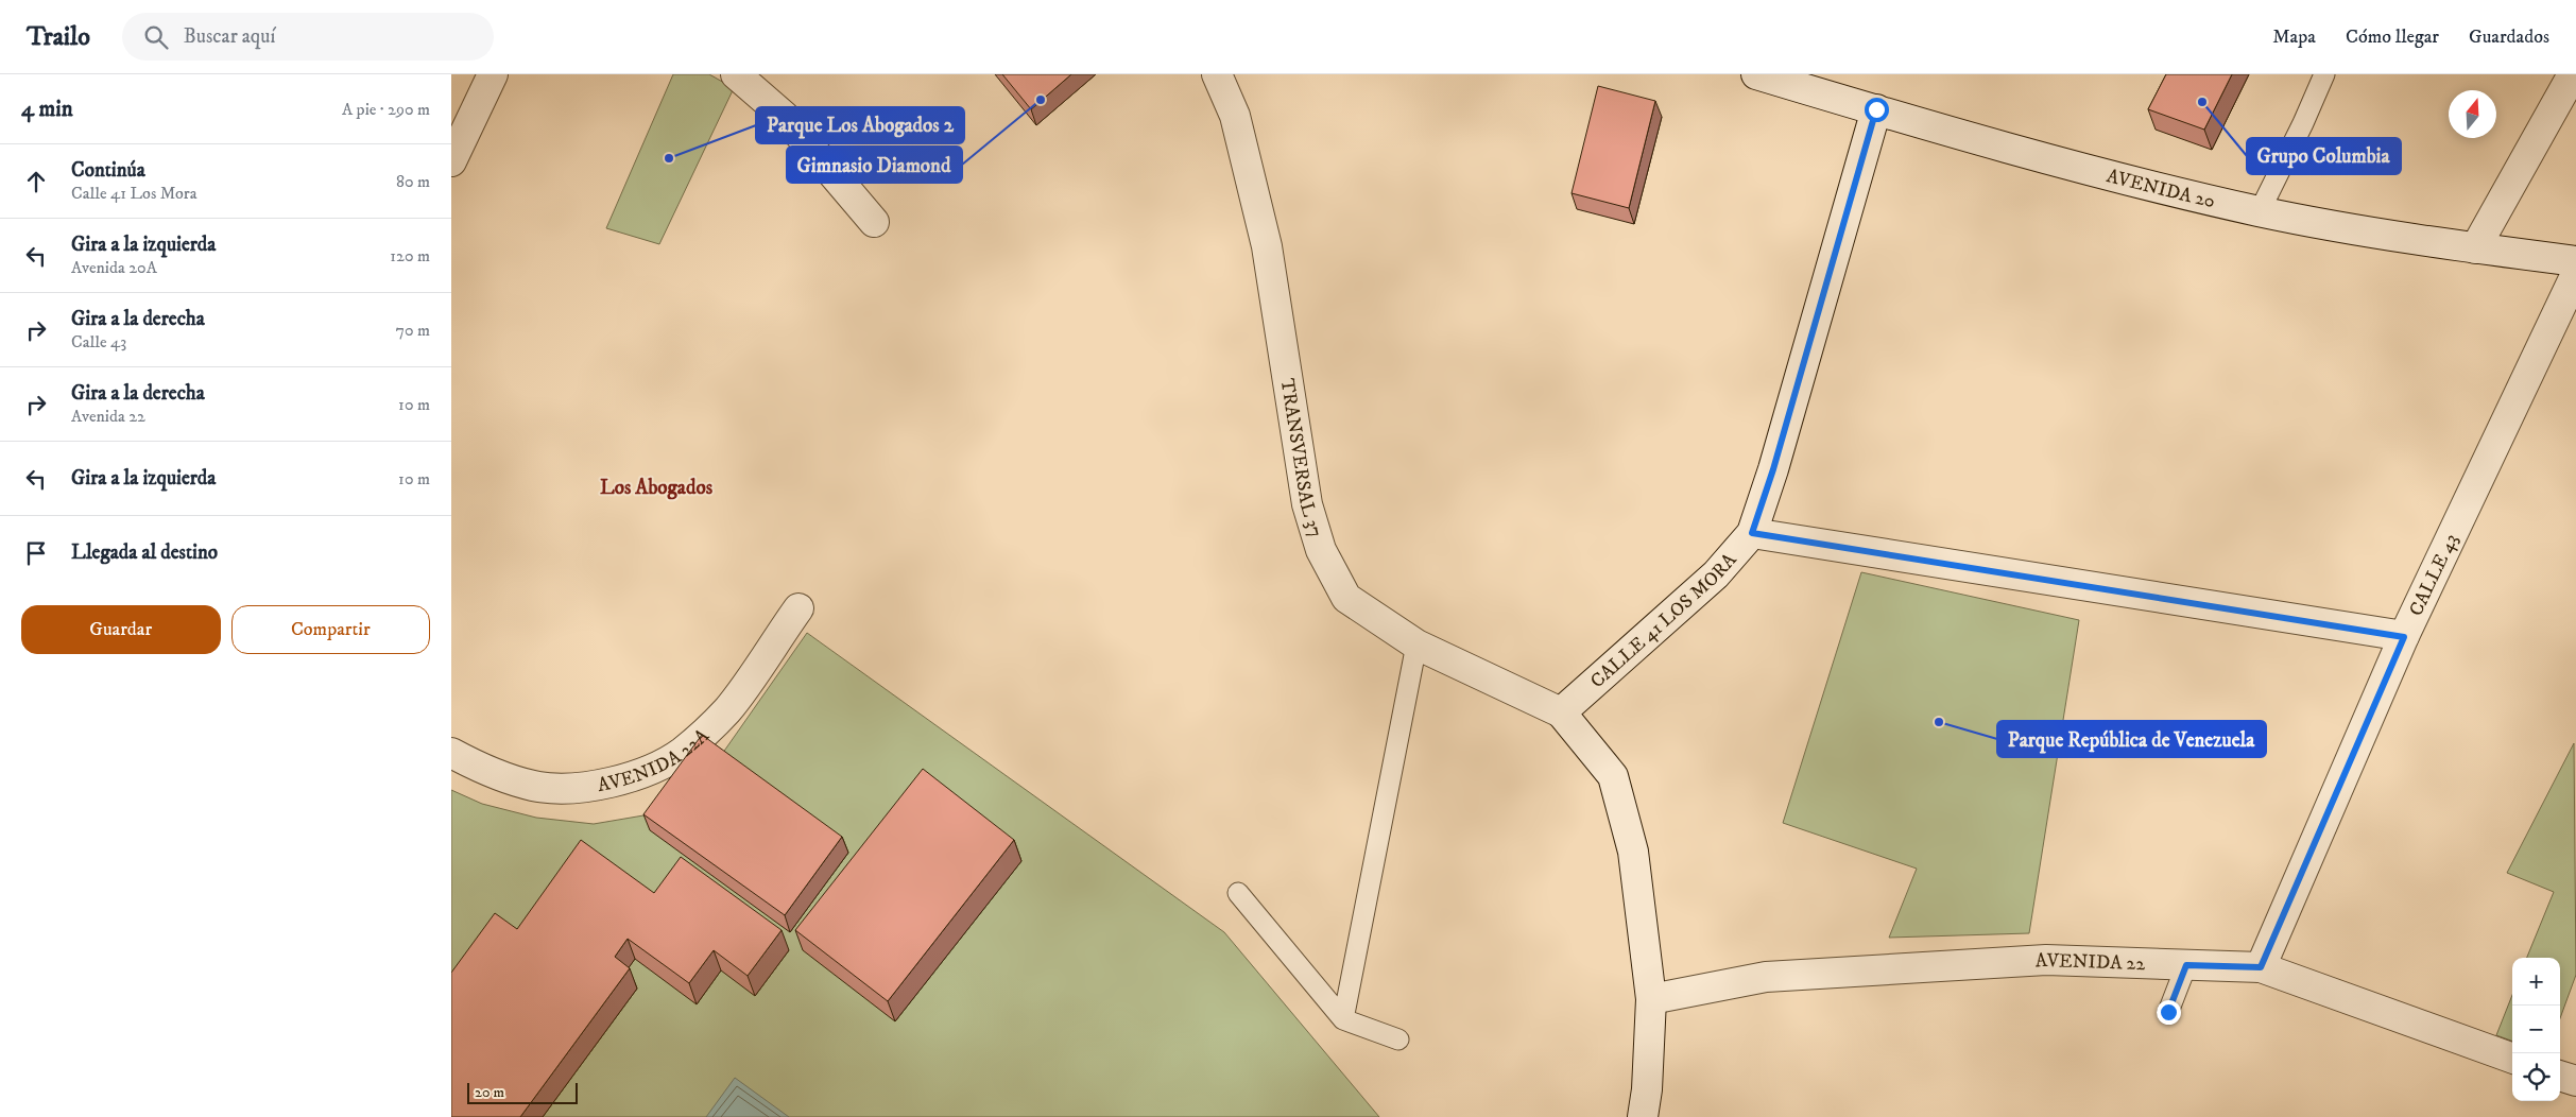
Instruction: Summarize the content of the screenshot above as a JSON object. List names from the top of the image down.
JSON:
{
  "streets": {
    "street": [
      "AVENIDA 20",
      "TRANSVERSAL 37",
      "CALLE 43",
      "CALLE 41 LOS MORA",
      "AVENIDA 22A",
      "AVENIDA 22"
    ]
  },
  "crossings": [
    ["AVENIDA 20", "CALLE 41 LOS MORA"],
    ["TRANSVERSAL 37", "CALLE 41 LOS MORA"],
    ["CALLE 43", "AVENIDA 22"]
  ],
  "districts": ["Los Abogados"],
  "places": [
    "Gimnasio Diamond",
    "Grupo Columbia",
    "Parque Los Abogados 2",
    "Parque República de Venezuela"
  ],
  "scale_bar": "20 m",
  "north": "top",
  "page": {
    "header": "Trailo",
    "search": "Buscar aquí",
    "nav": ["Mapa", "Cómo llegar", "Guardados"],
    "heading": ["4 min", "A pie · 290 m"],
    "list": [
      ["Continúa", "Calle 41 Los Mora", "80 m"],
      ["Gira a la izquierda", "Avenida 20A", "120 m"],
      ["Gira a la derecha", "Calle 43", "70 m"],
      ["Gira a la derecha", "Avenida 22", "10 m"],
      ["Gira a la izquierda", "10 m"],
      "Llegada al destino"
    ],
    "buttons": ["Guardar", "Compartir"],
    "map_buttons": ["+", "−"],
    "scale": "20 m"
  }
}
